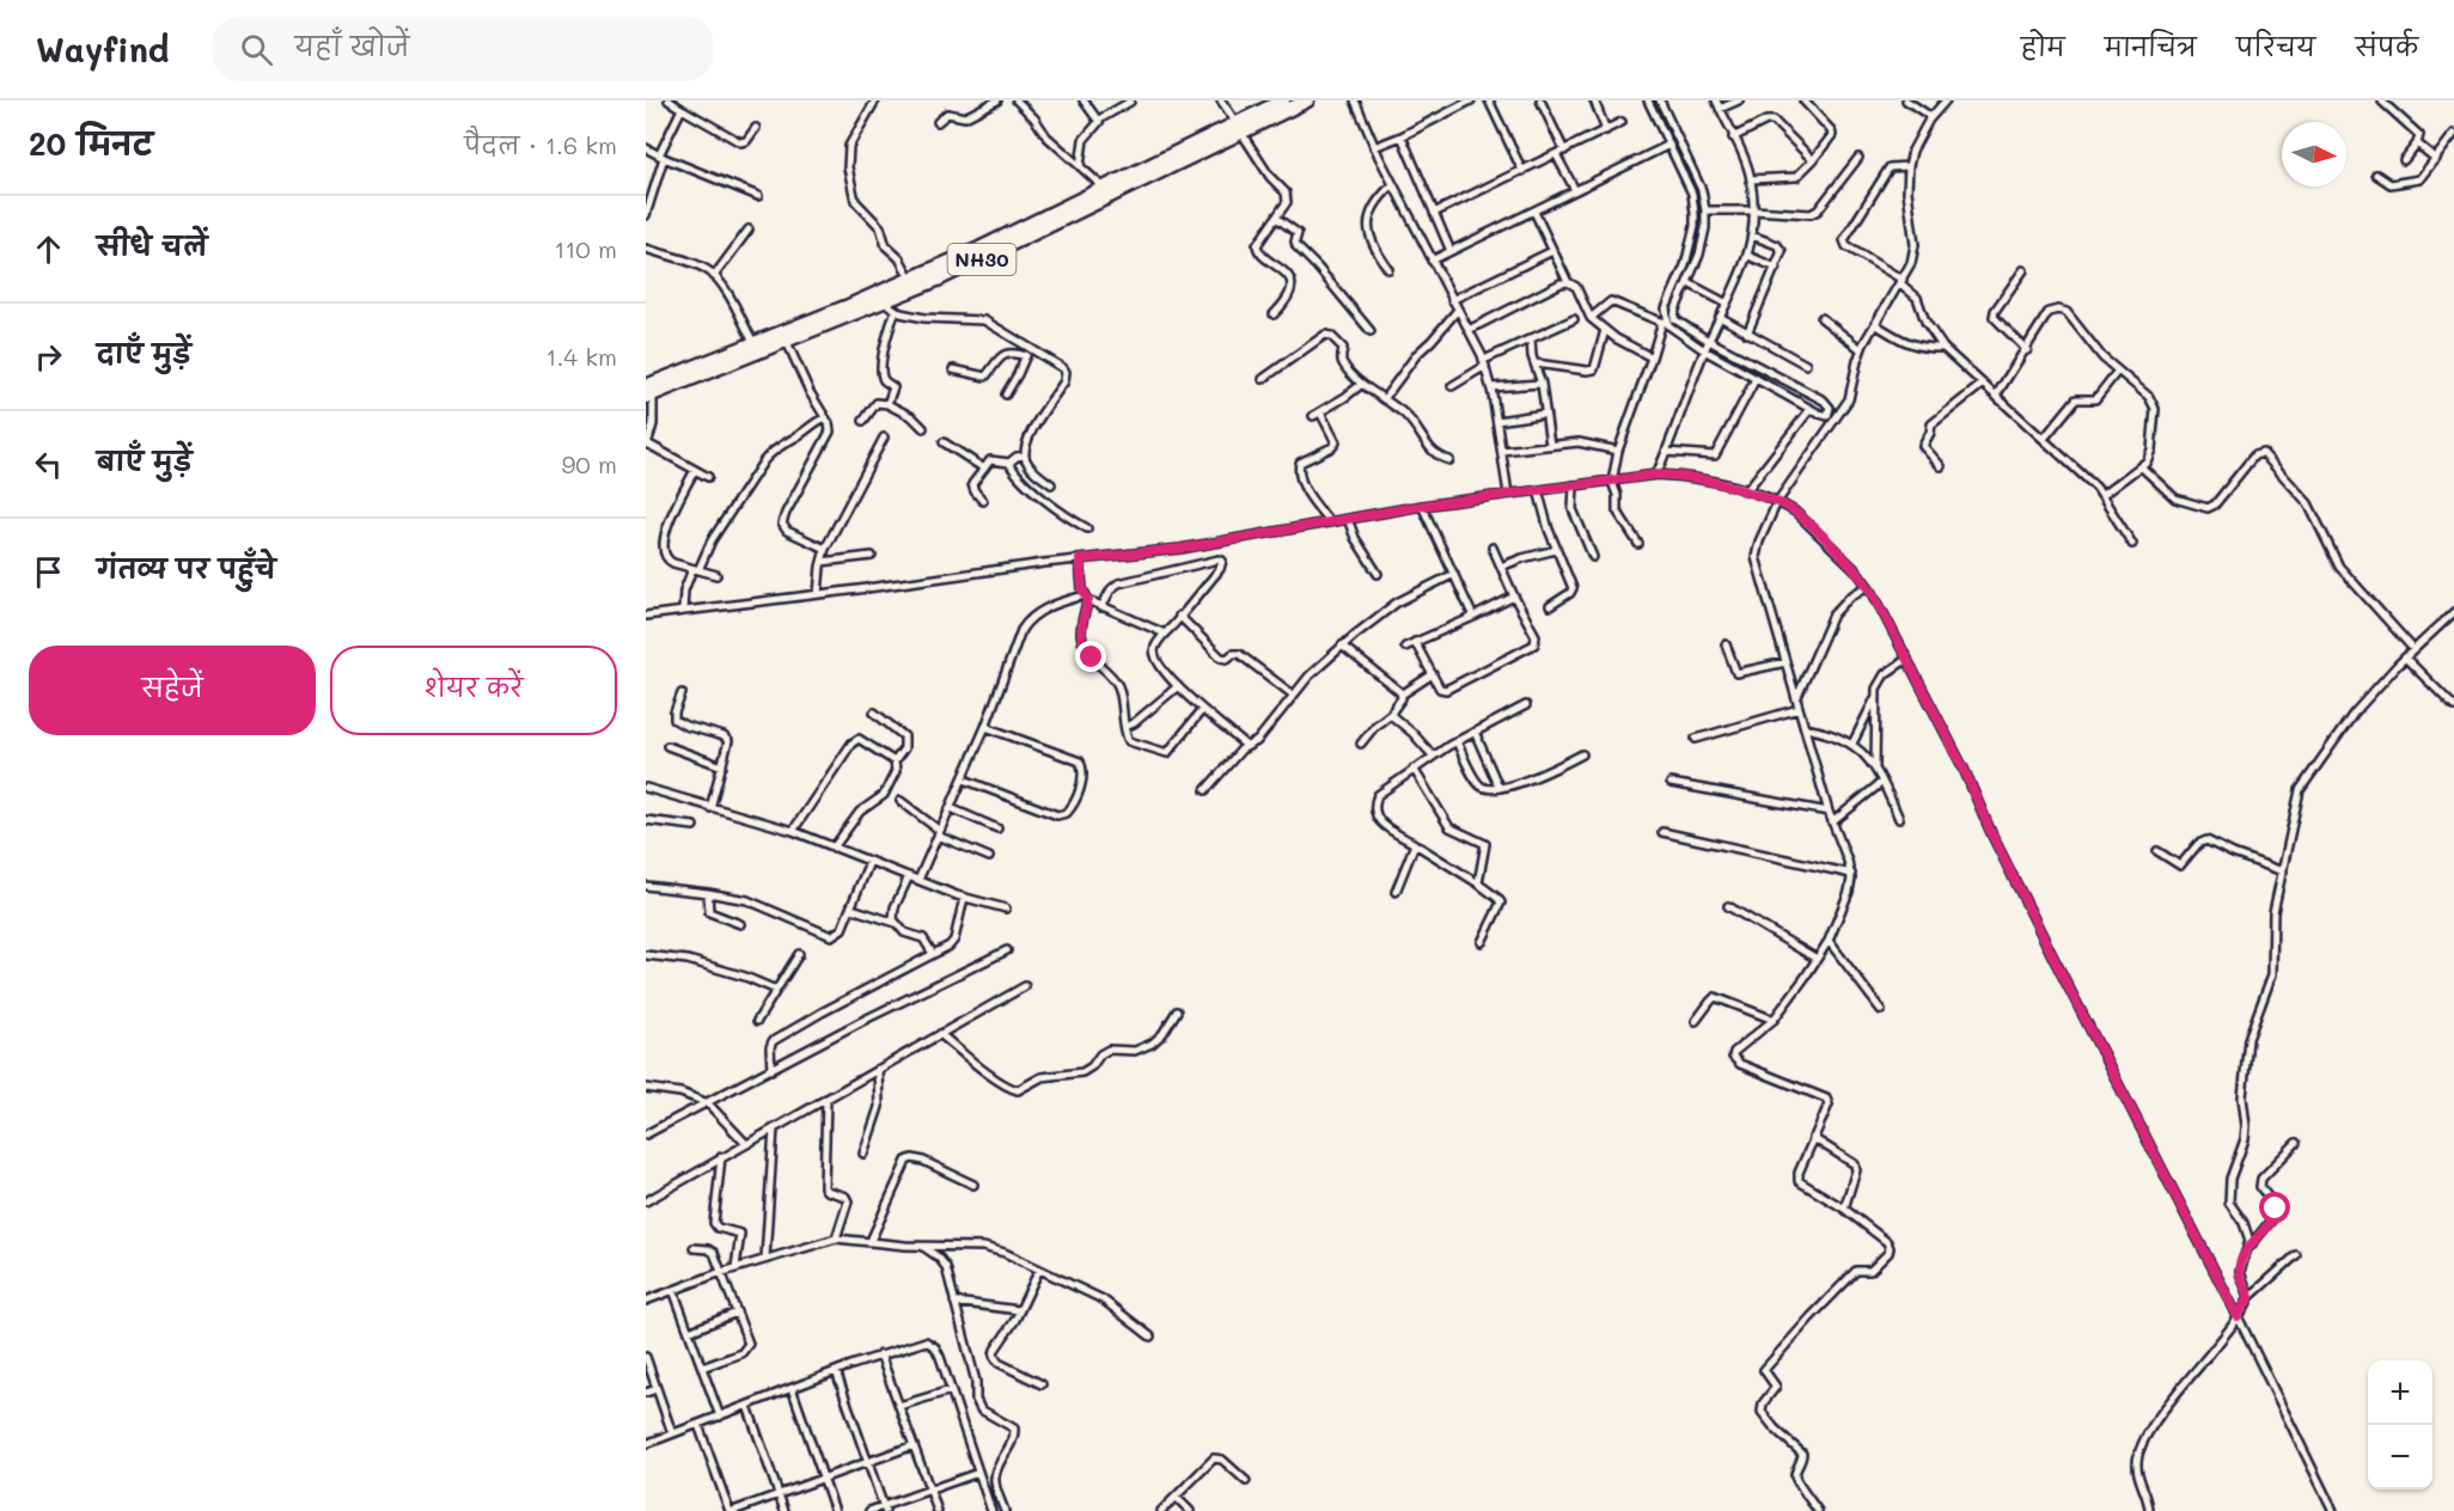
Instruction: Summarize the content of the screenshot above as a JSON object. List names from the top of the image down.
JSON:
{
  "streets": {
    "highway": ["NH30"]
  },
  "north": "right",
  "page": {
    "header": "Wayfind",
    "search": "यहाँ खोजें",
    "nav": [
      "होम",
      "मानचित्र",
      "परिचय",
      "संपर्क"
    ],
    "heading": ["20 मिनट", "पैदल · 1.6 km"],
    "list": [
      ["सीधे चलें", "110 m"],
      ["दाएँ मुड़ें", "1.4 km"],
      ["बाएँ मुड़ें", "90 m"],
      "गंतव्य पर पहुँचे"
    ],
    "buttons": ["सहेजें", "शेयर करें"],
    "map_buttons": ["+", "−"]
  }
}
